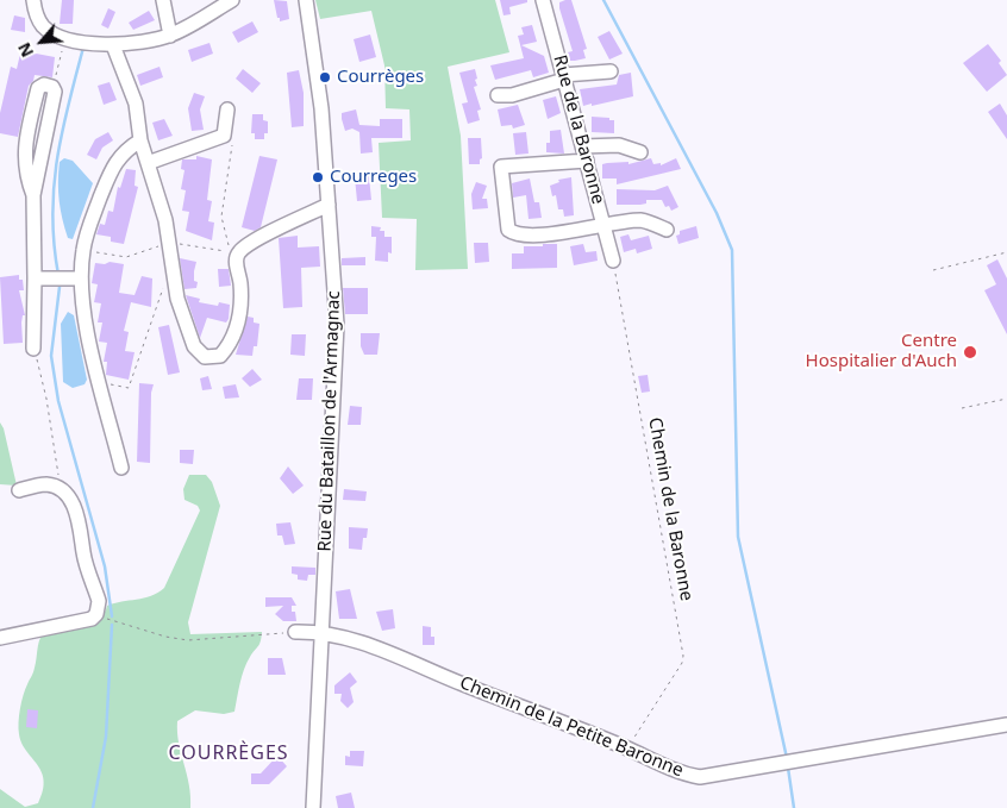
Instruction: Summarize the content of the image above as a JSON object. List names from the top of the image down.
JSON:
{
  "streets": {
    "street": ["Rue de la Baronne", "Rue du Bataillon de l'Armagnac", "Chemin de la Petite Baronne"],
    "path": ["Chemin de la Baronne"]
  },
  "crossings": [
    ["Rue de la Baronne", "Chemin de la Baronne"],
    ["Rue du Bataillon de l'Armagnac", "Chemin de la Petite Baronne"],
    ["Chemin de la Baronne", "Chemin de la Petite Baronne"]
  ],
  "districts": ["COURRÈGES"],
  "places": ["Courrèges", "Courreges", "Centre Hospitalier d'Auch"],
  "north": "bottom left"
}
